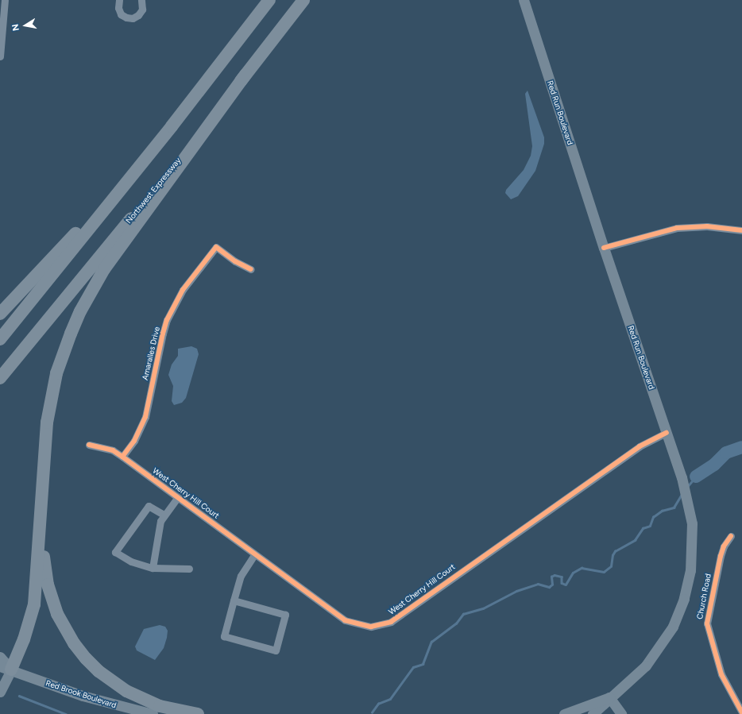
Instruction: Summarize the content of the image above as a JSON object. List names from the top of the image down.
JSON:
{
  "streets": {
    "highway": ["Northwest Expressway"],
    "main road": ["Red Run Boulevard", "Red Brook Boulevard"],
    "street": ["Amaralles Drive", "West Cherry Hill Court", "Church Road"]
  },
  "crossings": [
    ["Red Run Boulevard", "West Cherry Hill Court"],
    ["Amaralles Drive", "West Cherry Hill Court"]
  ],
  "north": "left"
}
